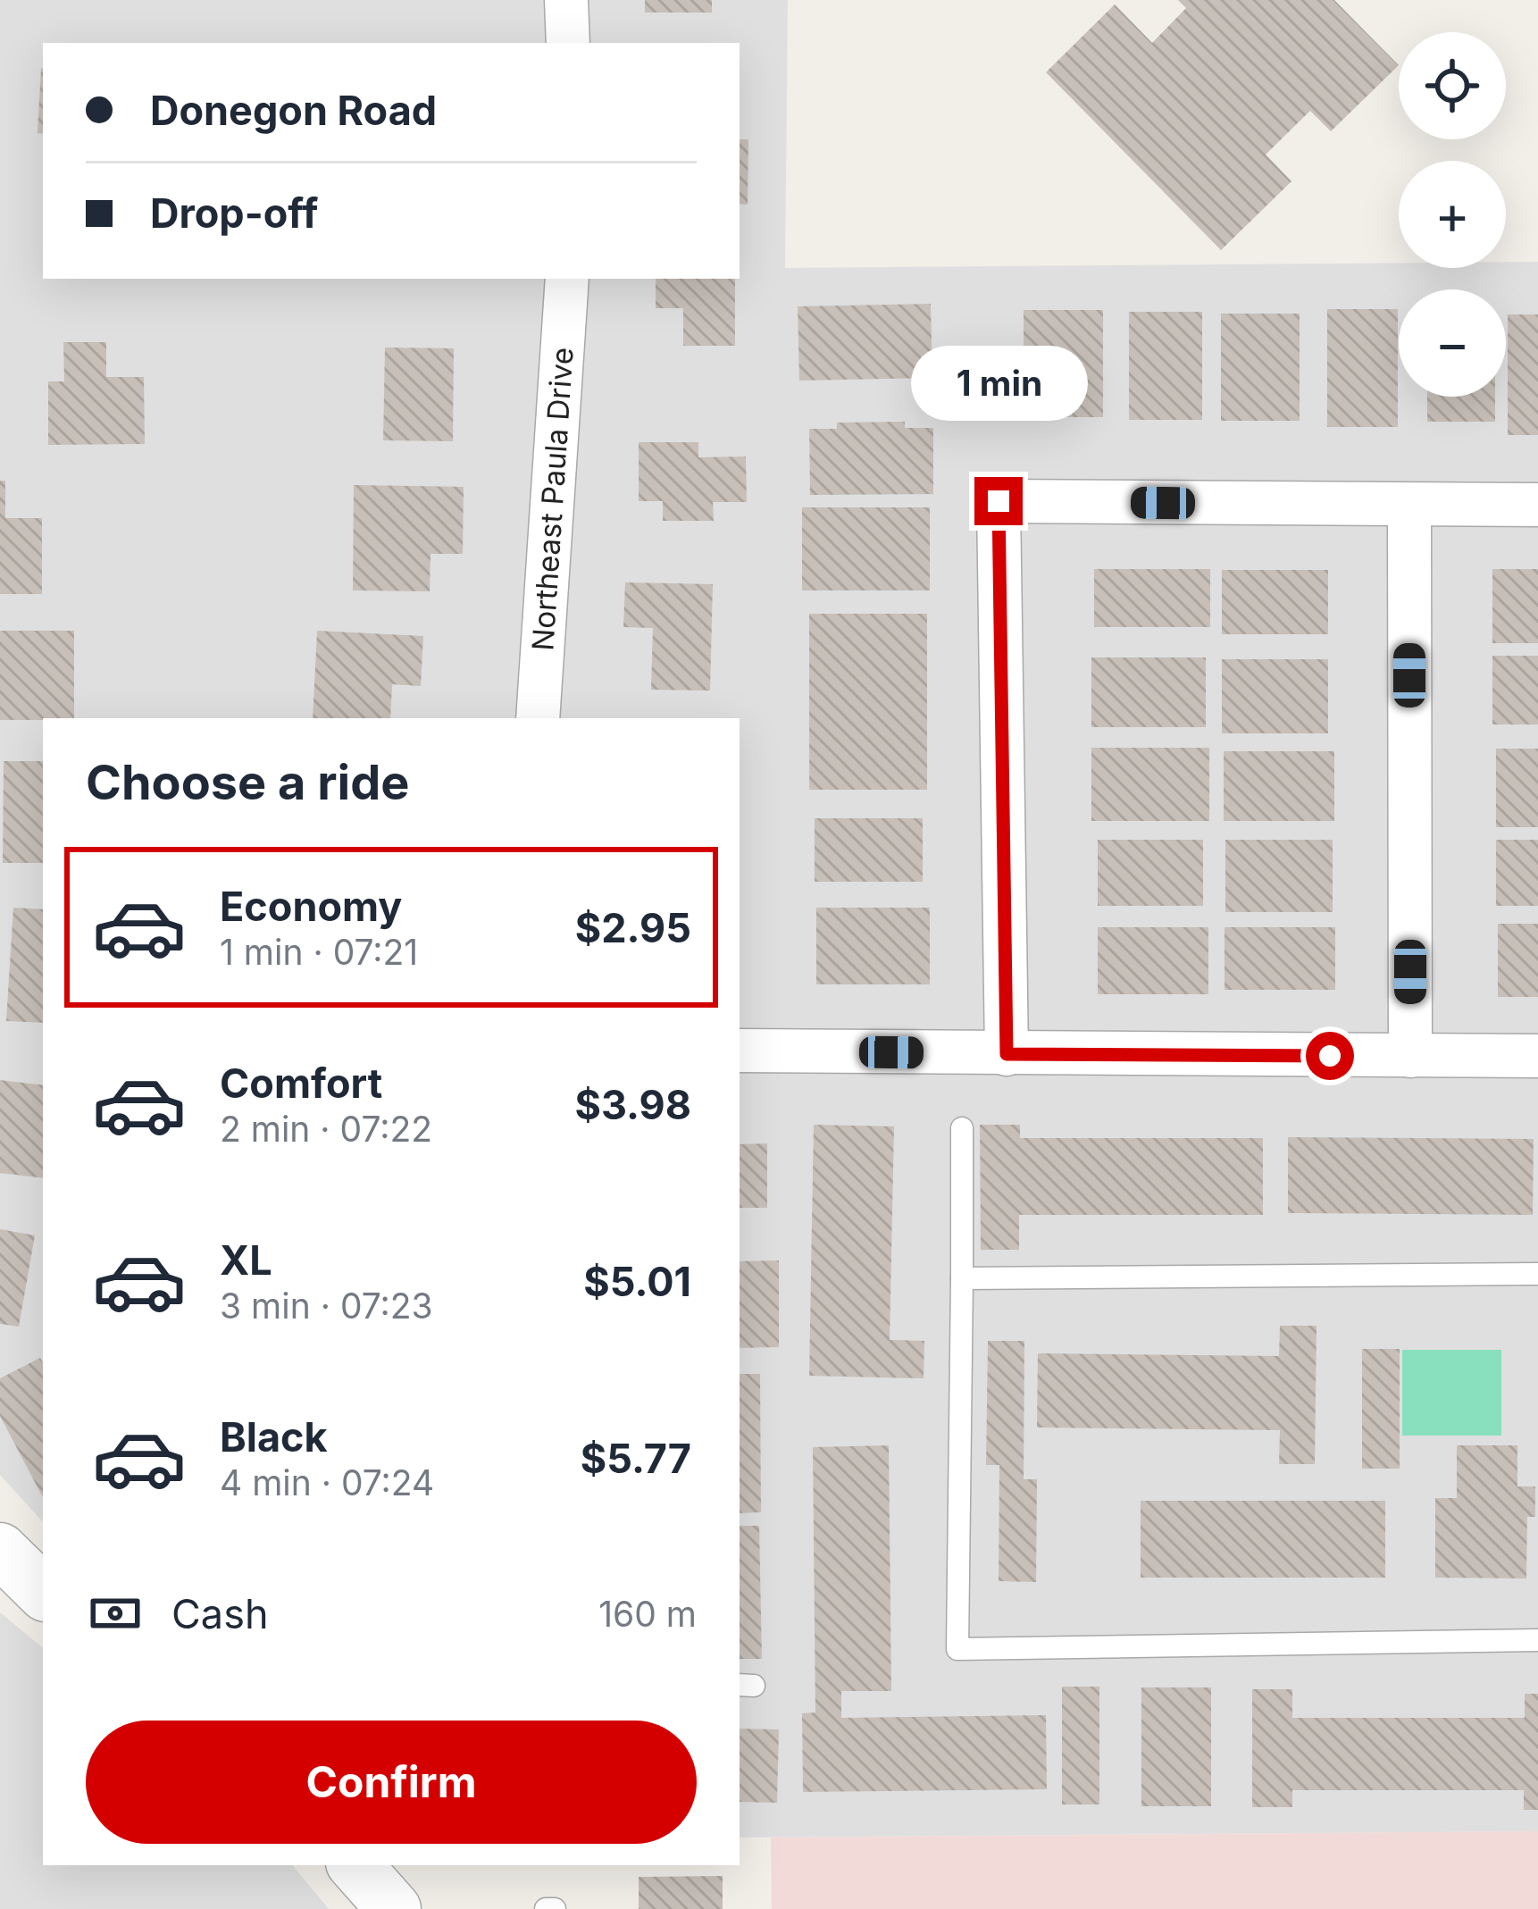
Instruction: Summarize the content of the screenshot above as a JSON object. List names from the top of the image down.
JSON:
{
  "streets": {
    "street": ["Northeast Paula Drive"]
  },
  "page": {
    "map_buttons": ["+", "−"],
    "banner": ["Donegon Road", "Drop-off"],
    "bubble": "1 min",
    "heading": "Choose a ride",
    "list": [
      {
        "name": "Economy",
        "note": "1 min · 07:21",
        "value": "$2.95"
      },
      {
        "name": "Comfort",
        "note": "2 min · 07:22",
        "value": "$3.98"
      },
      {
        "name": "XL",
        "note": "3 min · 07:23",
        "value": "$5.01"
      },
      {
        "name": "Black",
        "note": "4 min · 07:24",
        "value": "$5.77"
      }
    ],
    "pay": ["Cash", "160 m"],
    "buttons": "Confirm"
  }
}
